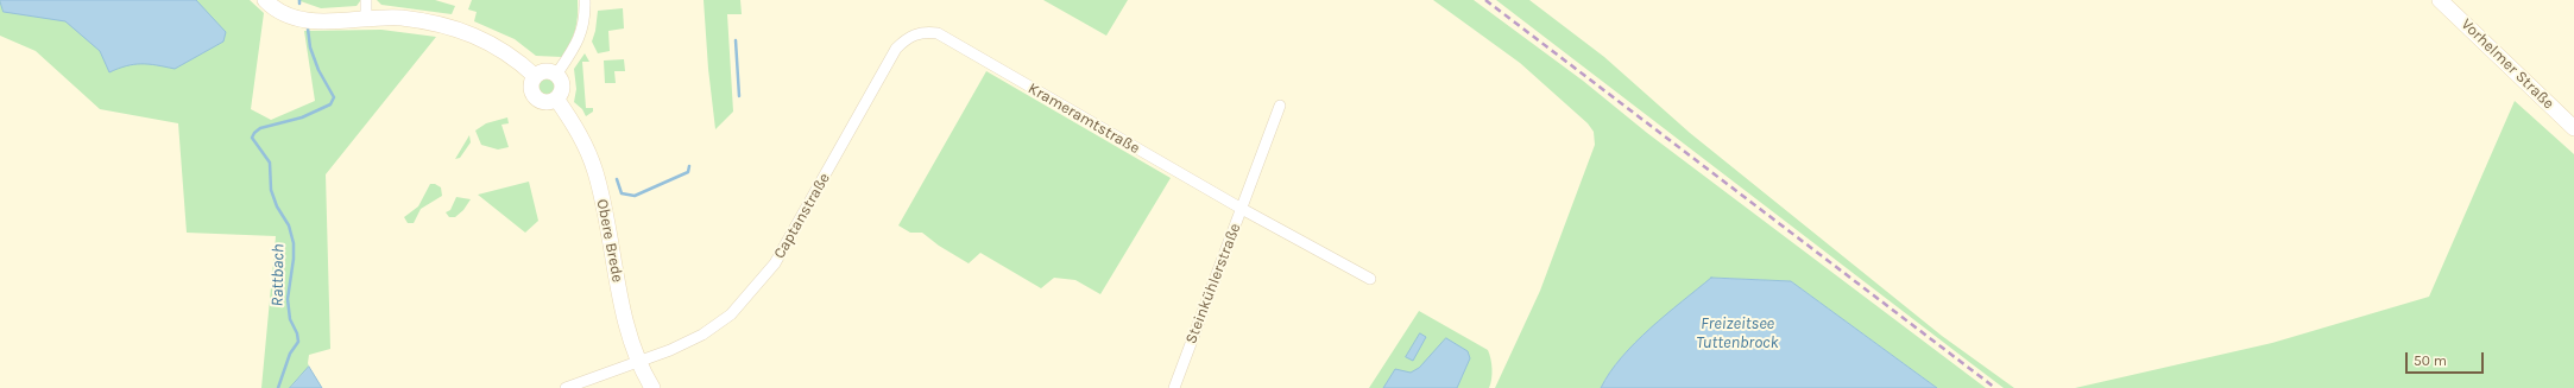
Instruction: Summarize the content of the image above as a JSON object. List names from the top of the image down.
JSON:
{
  "streets": {
    "street": [
      "Vorhelmer Straße",
      "Krameramtstraße",
      "Captanstraße",
      "Obere Brede",
      "Steinkühlerstraße"
    ]
  },
  "crossings": [
    ["Krameramtstraße", "Captanstraße"],
    ["Krameramtstraße", "Steinkühlerstraße"],
    ["Captanstraße", "Obere Brede"]
  ],
  "water": ["Rattbach", "Freizeitsee Tuttenbrock"],
  "scale_bar": "50 m"
}
